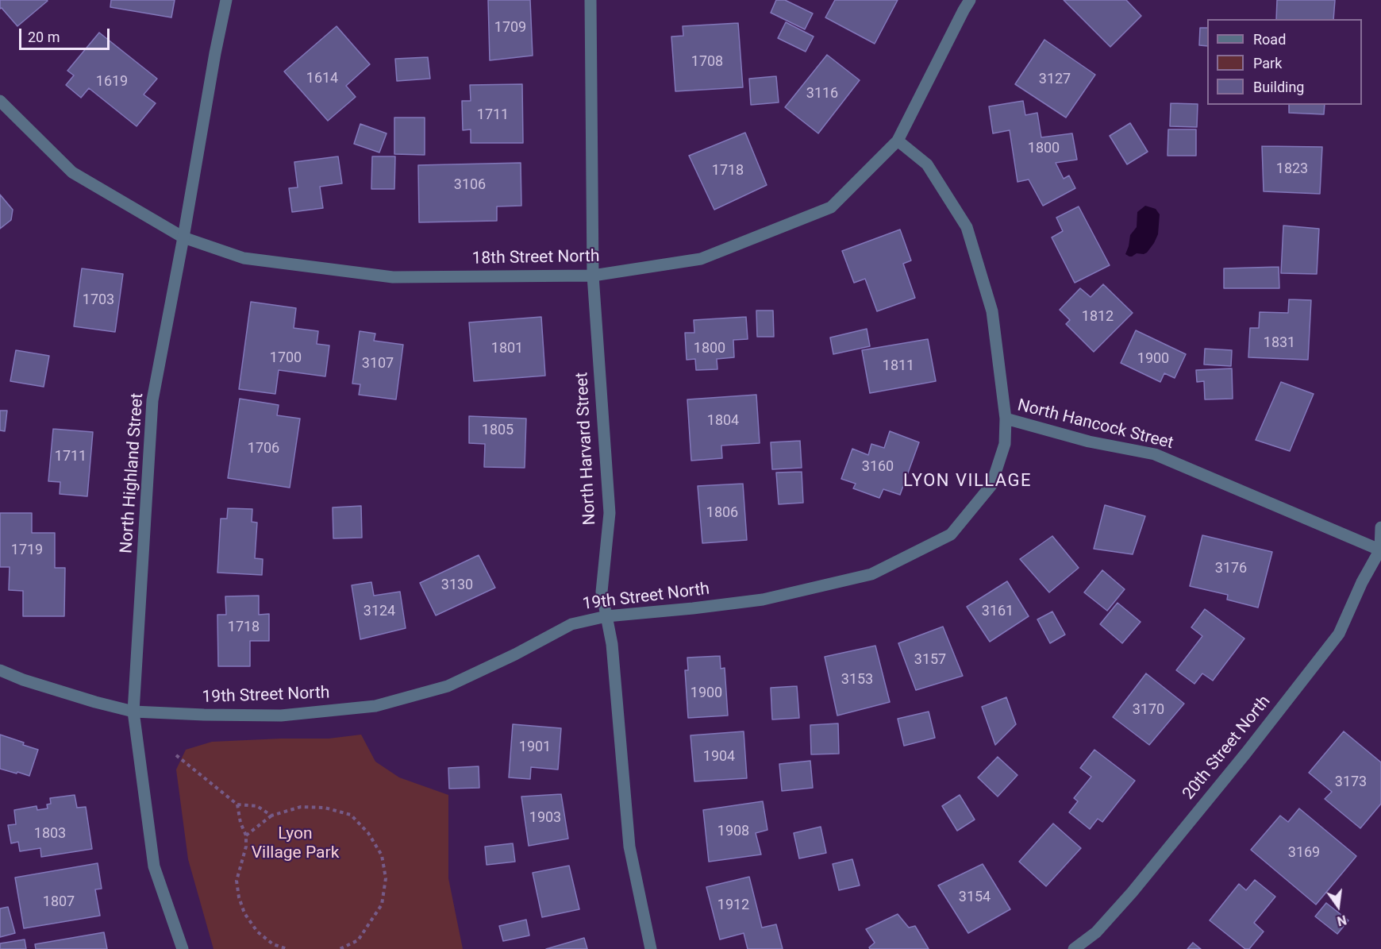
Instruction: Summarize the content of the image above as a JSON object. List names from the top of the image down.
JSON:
{
  "streets": {
    "street": [
      "18th Street North",
      "North Hancock Street",
      "North Harvard Street",
      "North Highland Street",
      "19th Street North",
      "20th Street North"
    ]
  },
  "crossings": [
    ["18th Street North", "North Hancock Street"],
    ["18th Street North", "North Harvard Street"],
    ["18th Street North", "North Highland Street"],
    ["North Hancock Street", "19th Street North"],
    ["North Hancock Street", "20th Street North"],
    ["North Harvard Street", "19th Street North"],
    ["North Highland Street", "19th Street North"]
  ],
  "districts": ["LYON VILLAGE"],
  "parks": ["Lyon Village Park"],
  "house_numbers": [
    "1709",
    "1708",
    "1614",
    "3127",
    "1619",
    "3116",
    "1711",
    "1800",
    "1823",
    "1718",
    "3106",
    "1703",
    "1812",
    "1831",
    "1801",
    "1800",
    "1700",
    "1900",
    "3107",
    "1811",
    "1804",
    "1805",
    "1706",
    "1711",
    "3160",
    "1806",
    "1719",
    "3176",
    "3130",
    "3124",
    "3161",
    "1718",
    "3157",
    "3153",
    "1900",
    "3170",
    "1901",
    "1904",
    "3173",
    "1903",
    "1908",
    "1803",
    "3169",
    "3154",
    "1807",
    "1912"
  ],
  "legend": ["Road", "Park", "Building"],
  "scale_bar": "20 m",
  "north": "bottom"
}
